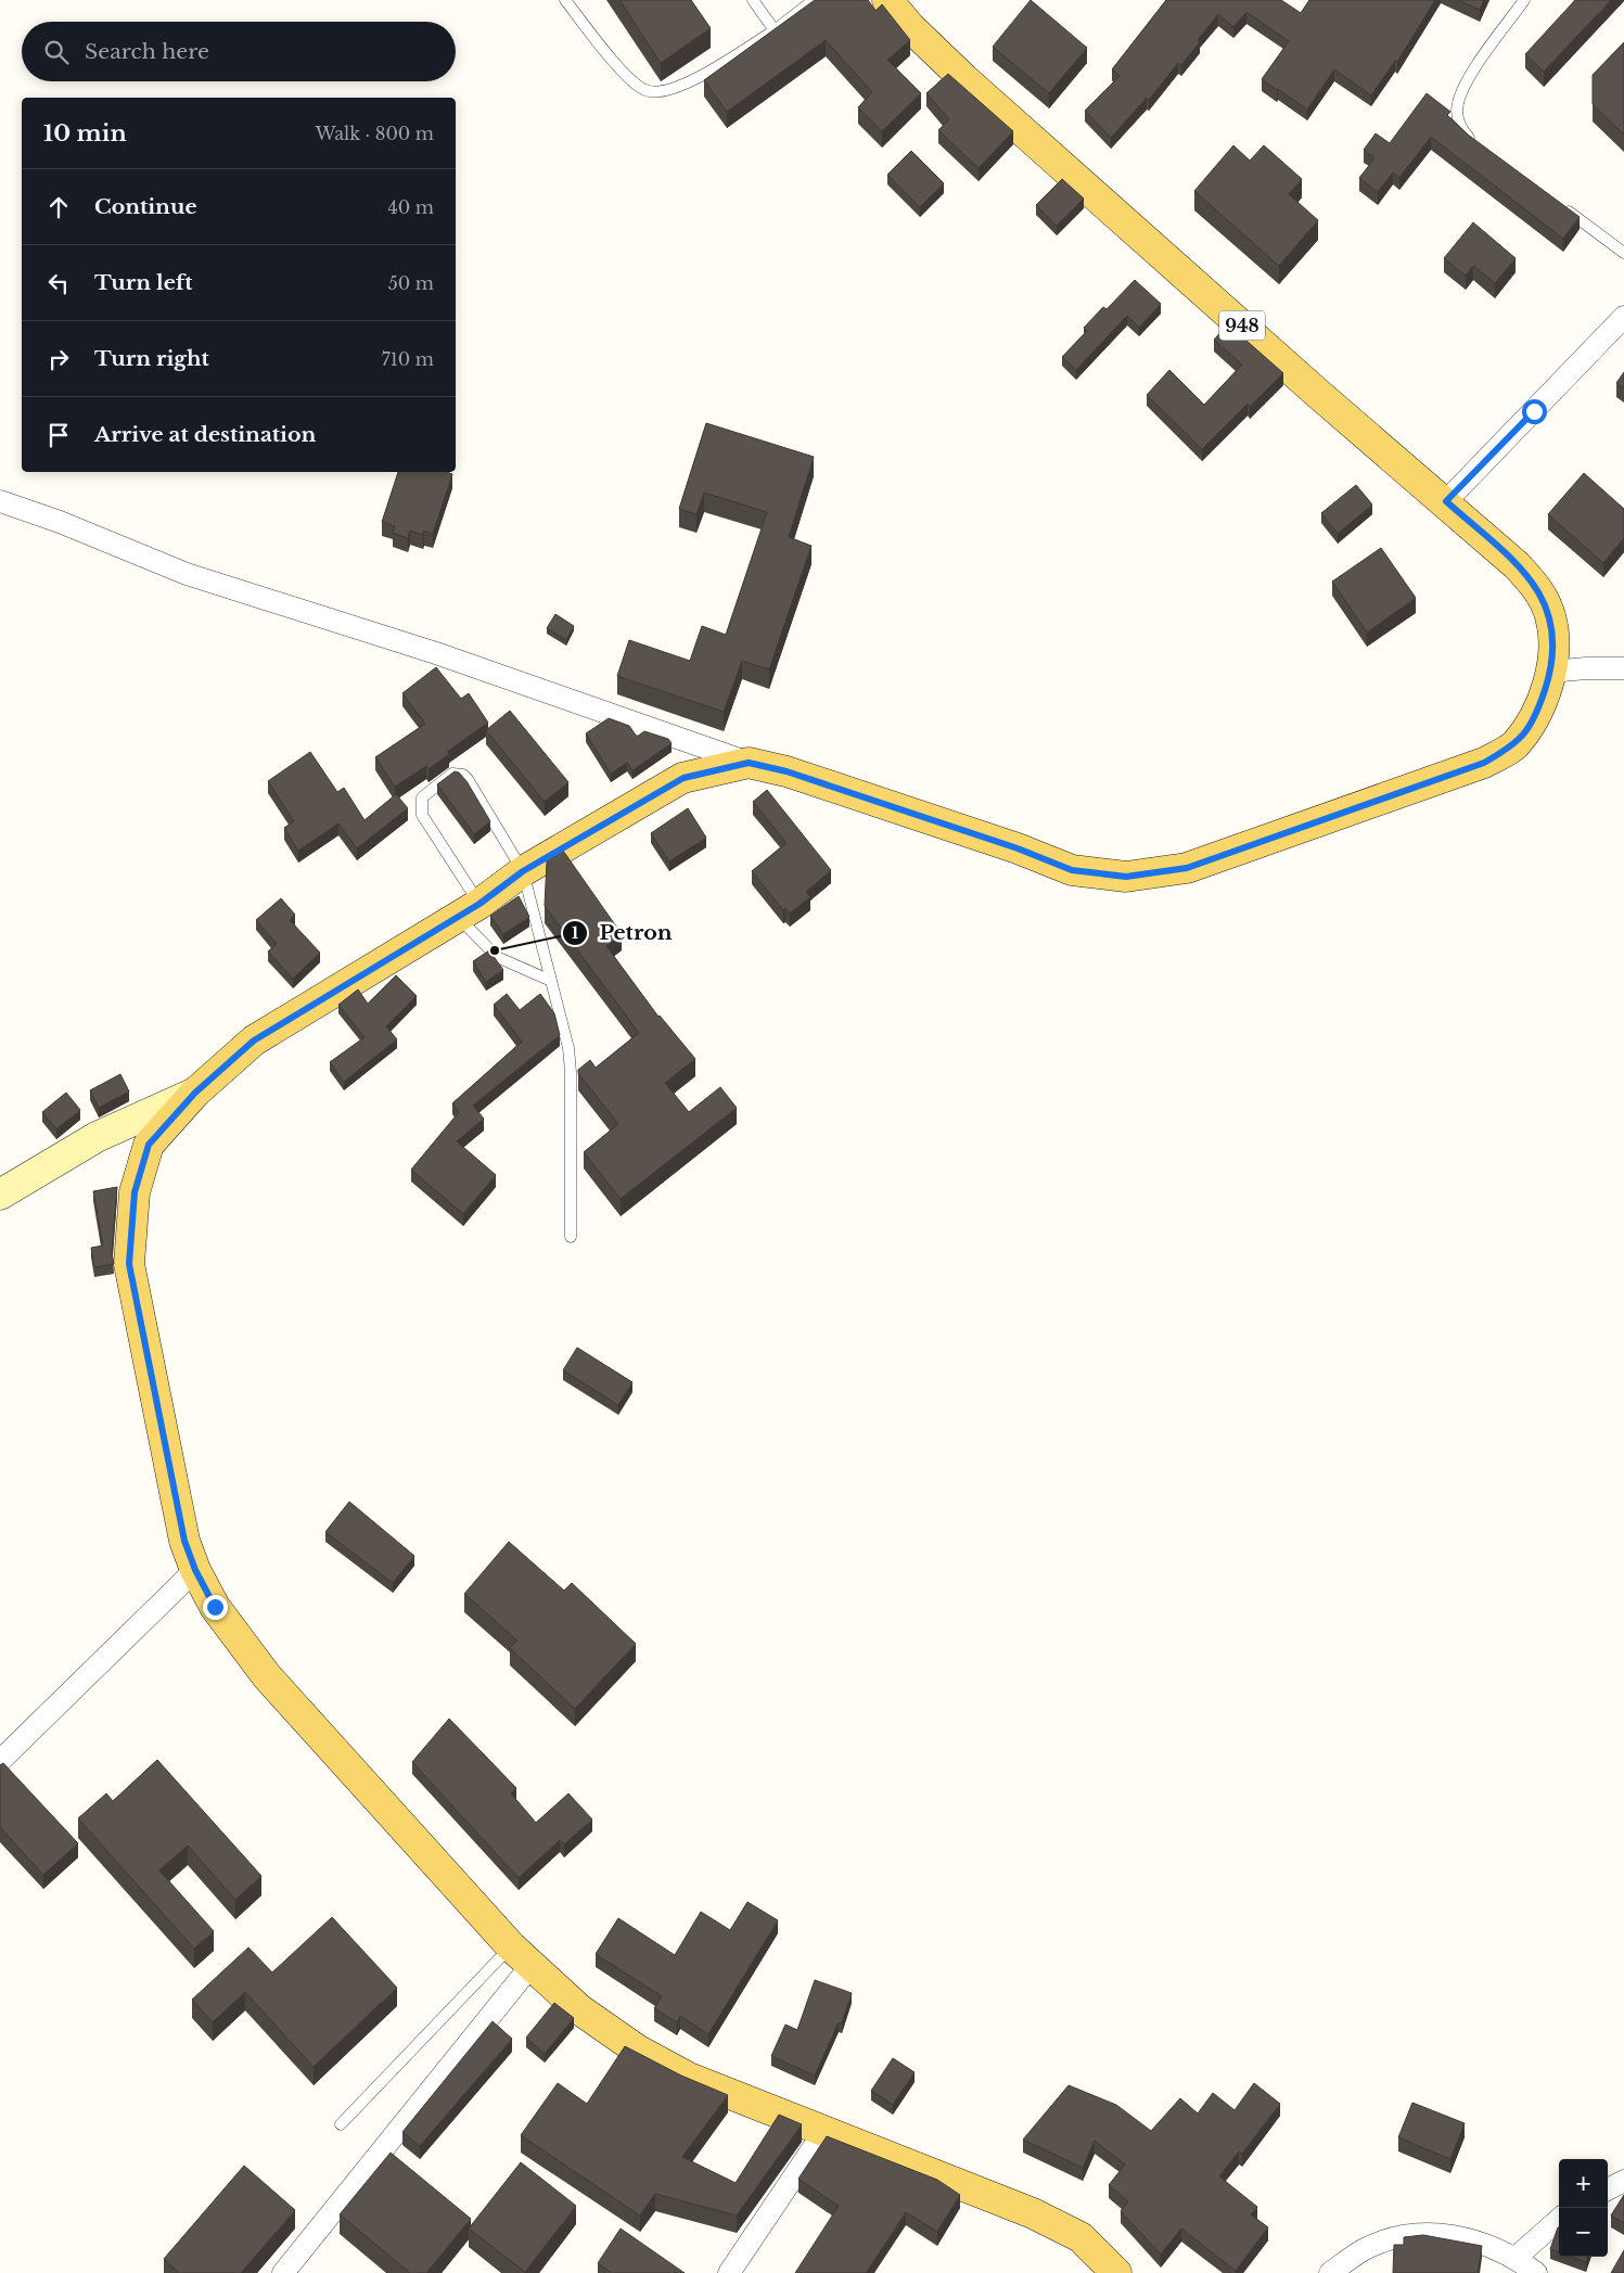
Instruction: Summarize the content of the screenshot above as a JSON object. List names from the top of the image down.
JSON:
{
  "streets": {
    "main road": ["948"]
  },
  "places": ["Petron"],
  "page": {
    "search": "Search here",
    "heading": ["10 min", "Walk · 800 m"],
    "list": [
      ["Continue", "40 m"],
      ["Turn left", "50 m"],
      ["Turn right", "710 m"],
      "Arrive at destination"
    ],
    "map_buttons": ["+", "−"]
  }
}
